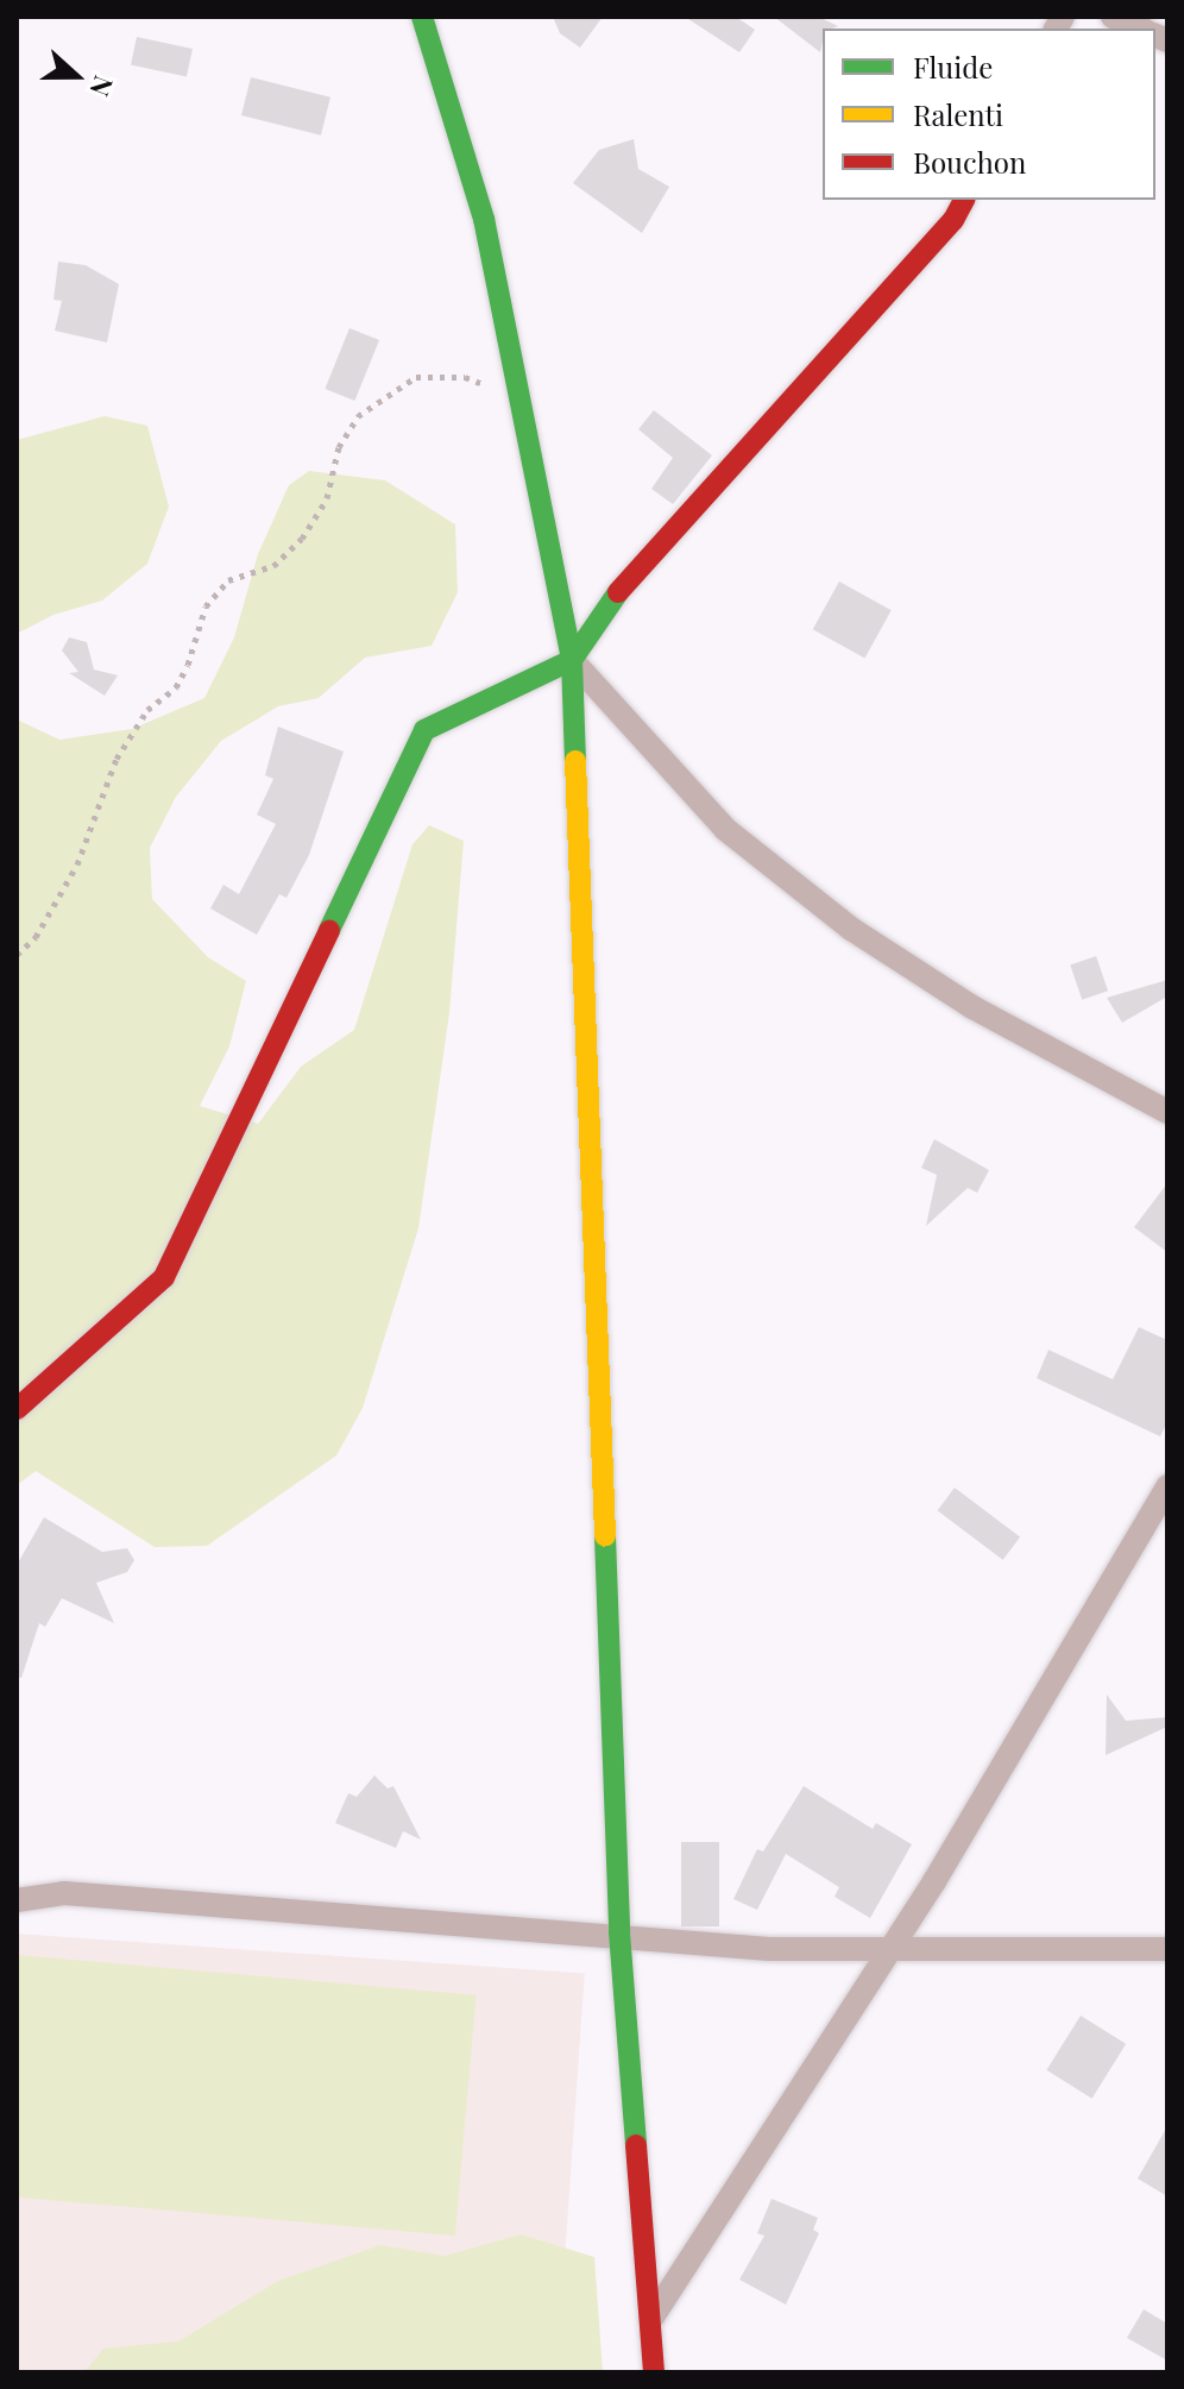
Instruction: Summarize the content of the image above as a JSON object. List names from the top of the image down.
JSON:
{
  "legend": ["Fluide", "Ralenti", "Bouchon"],
  "north": "right"
}
